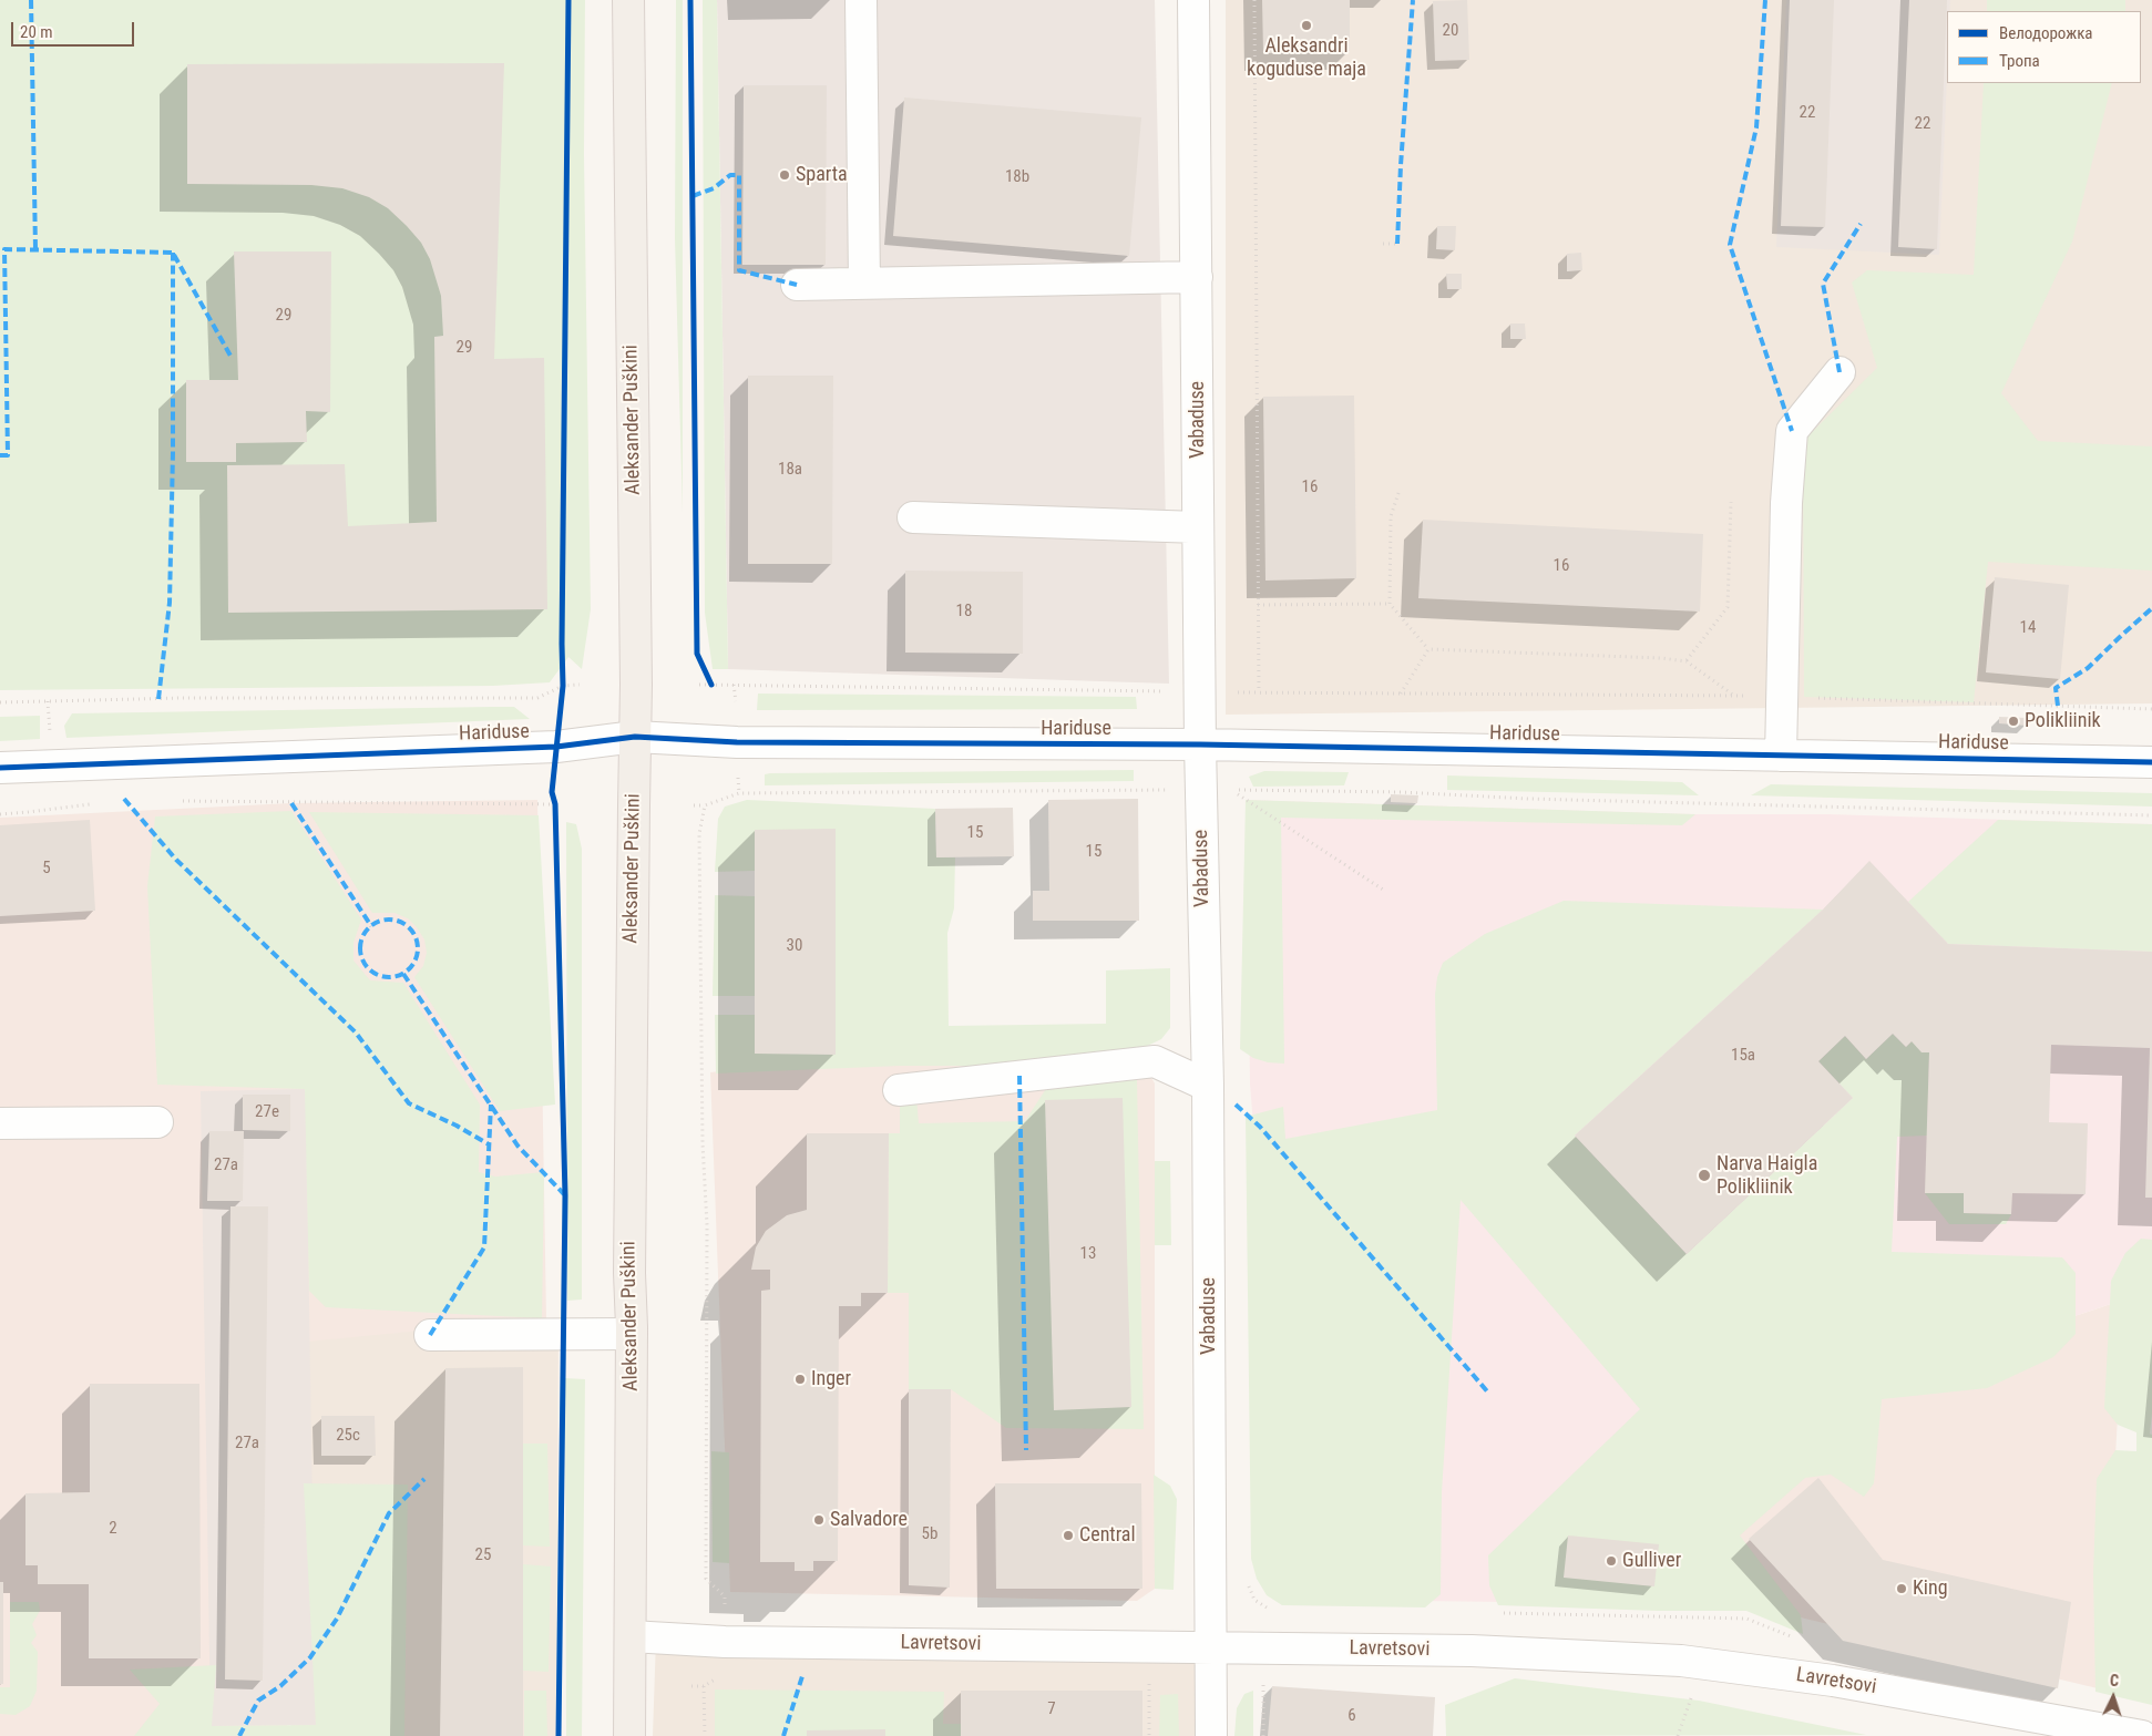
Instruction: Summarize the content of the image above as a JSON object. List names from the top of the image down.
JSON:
{
  "streets": {
    "main road": ["Aleksander Puškini"],
    "street": ["Vabaduse", "Hariduse", "Lavretsovi"]
  },
  "crossings": [
    ["Aleksander Puškini", "Hariduse"],
    ["Aleksander Puškini", "Lavretsovi"],
    ["Vabaduse", "Hariduse"],
    ["Vabaduse", "Lavretsovi"]
  ],
  "places": [
    "Aleksandri koguduse maja",
    "Sparta",
    "Polikliinik",
    "Narva Haigla Polikliinik",
    "Inger",
    "Salvadore",
    "Central",
    "Gulliver",
    "King"
  ],
  "house_numbers": [
    "20",
    "22",
    "22",
    "18b",
    "29",
    "29",
    "18a",
    "16",
    "16",
    "18",
    "14",
    "15",
    "15",
    "5",
    "30",
    "15a",
    "27e",
    "27a",
    "13",
    "25c",
    "27a",
    "2",
    "5b",
    "25",
    "7",
    "6"
  ],
  "legend": ["Велодорожка", "Тропа"],
  "scale_bar": "20 m",
  "north": "top"
}
